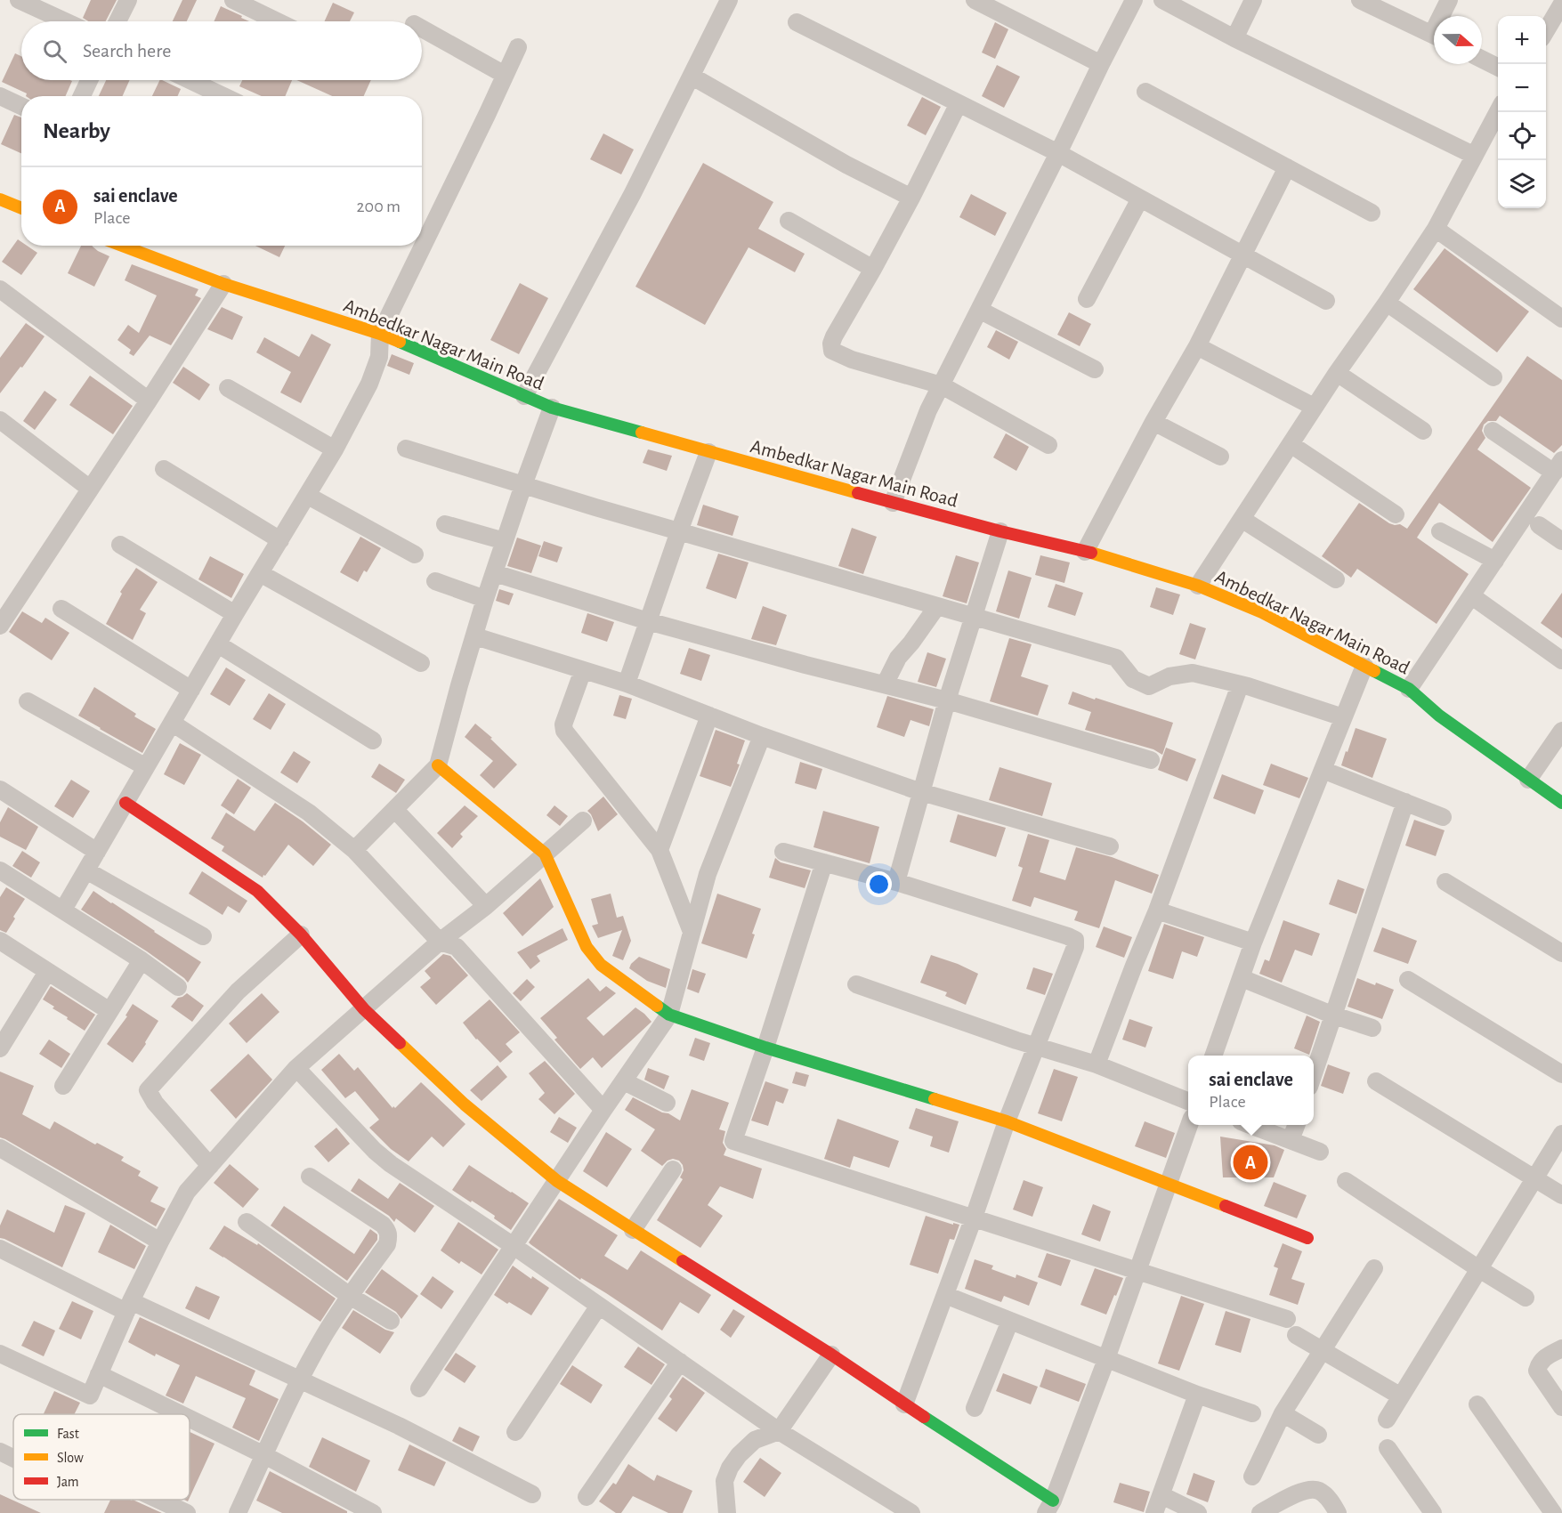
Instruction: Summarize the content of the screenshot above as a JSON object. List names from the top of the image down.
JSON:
{
  "streets": {
    "street": ["Ambedkar Nagar Main Road"]
  },
  "legend": ["Fast", "Slow", "Jam"],
  "north": "right",
  "page": {
    "map_buttons": ["+", "−"],
    "search": "Search here",
    "heading": "Nearby",
    "list": [
      {
        "mark": "A",
        "name": "sai enclave",
        "note": "Place",
        "value": "200 m"
      }
    ],
    "popup": ["sai enclave", "Place"],
    "pins": "A"
  }
}
